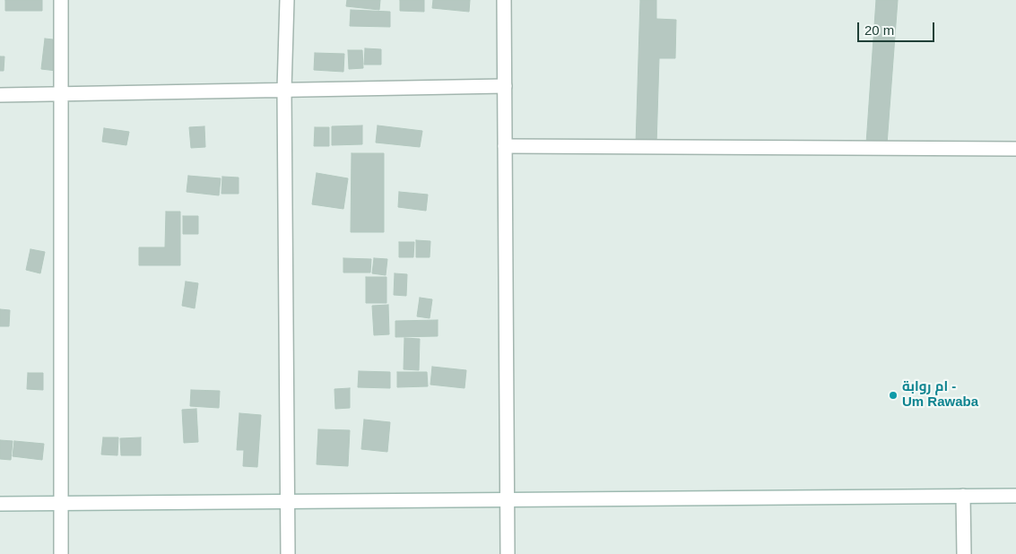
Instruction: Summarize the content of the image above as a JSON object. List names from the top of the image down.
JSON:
{
  "places": ["ام روابة - Um Rawaba"],
  "scale_bar": "20 m"
}
